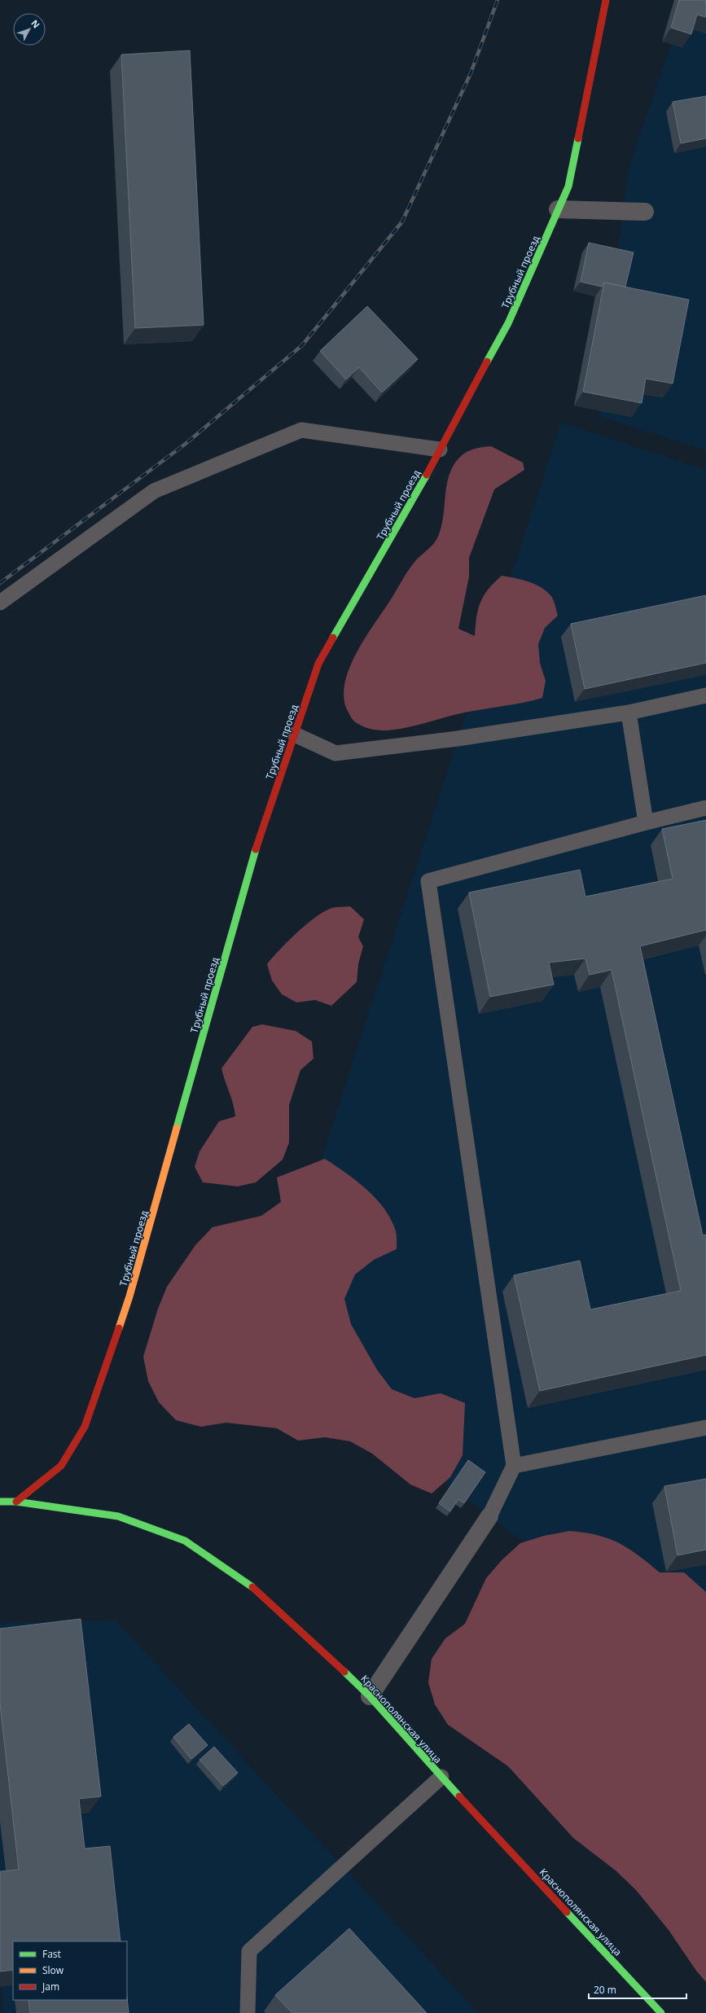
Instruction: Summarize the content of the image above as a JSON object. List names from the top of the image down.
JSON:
{
  "streets": {
    "street": ["Трубный проезд", "Краснополянская улица"]
  },
  "crossings": [
    ["Трубный проезд", "Краснополянская улица"]
  ],
  "legend": ["Fast", "Slow", "Jam"],
  "scale_bar": "20 m",
  "north": "top right"
}
